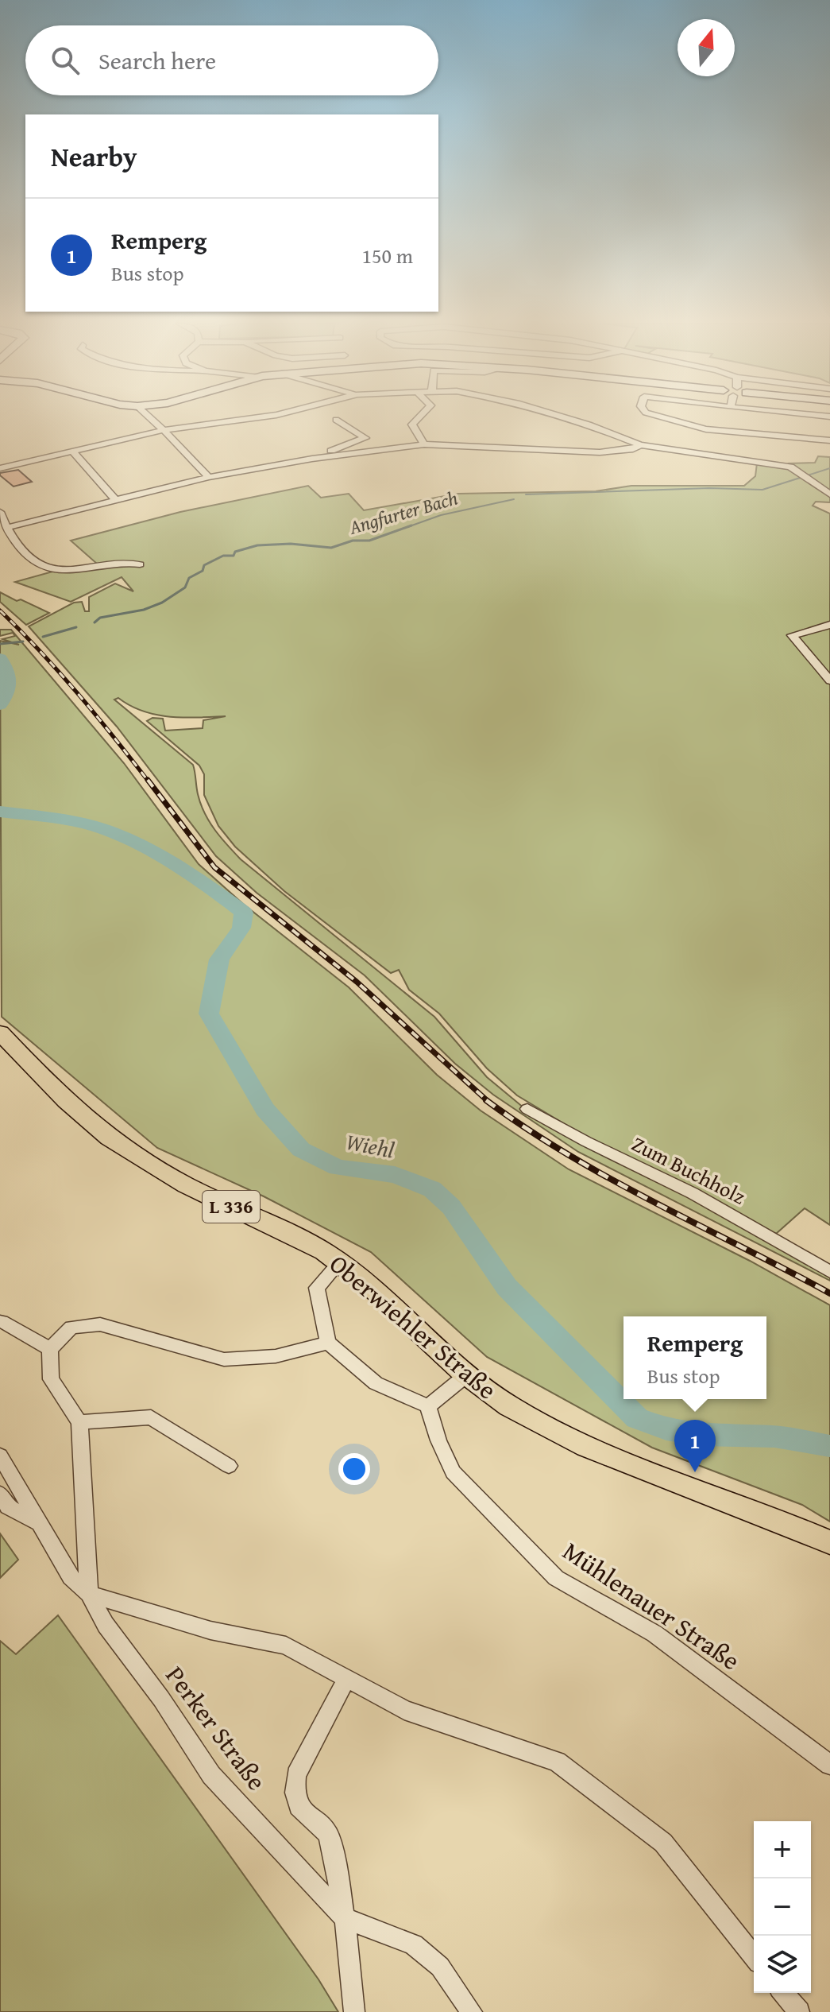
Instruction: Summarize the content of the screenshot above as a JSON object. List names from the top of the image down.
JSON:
{
  "streets": {
    "main road": ["L 336", "Oberwiehler Straße"],
    "street": ["Zum Buchholz", "Mühlenauer Straße", "Perker Straße"]
  },
  "water": ["Angfurter Bach", "Wiehl"],
  "north": "top",
  "page": {
    "search": "Search here",
    "heading": "Nearby",
    "list": [
      {
        "mark": "1",
        "name": "Remperg",
        "note": "Bus stop",
        "value": "150 m"
      }
    ],
    "popup": ["Remperg", "Bus stop"],
    "pins": "1",
    "map_buttons": ["+", "−"]
  }
}
